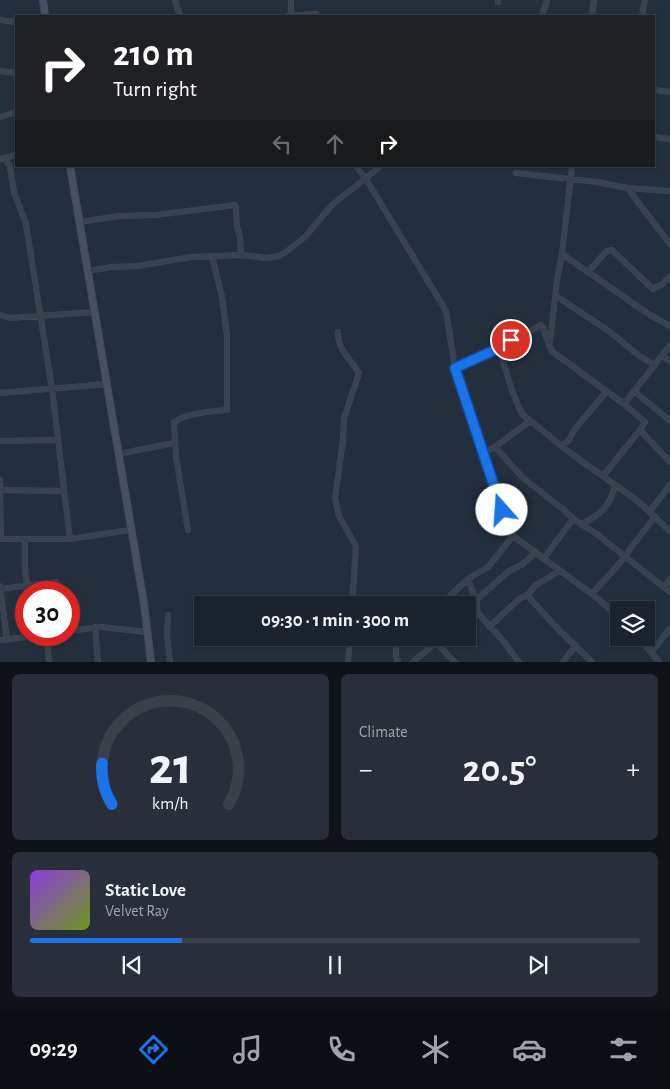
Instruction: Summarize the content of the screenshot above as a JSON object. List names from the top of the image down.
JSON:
{
  "page": {
    "turn": ["210 m", "Turn right"],
    "limit": "30",
    "trip": "09:30 · 1 min · 300 m",
    "tile": "Climate",
    "heat": ["−", "20.5°", "+"],
    "song": ["Static Love", "Velvet Ray"],
    "tabs": "09:29",
    "gauge": ["21", "km/h"]
  }
}
